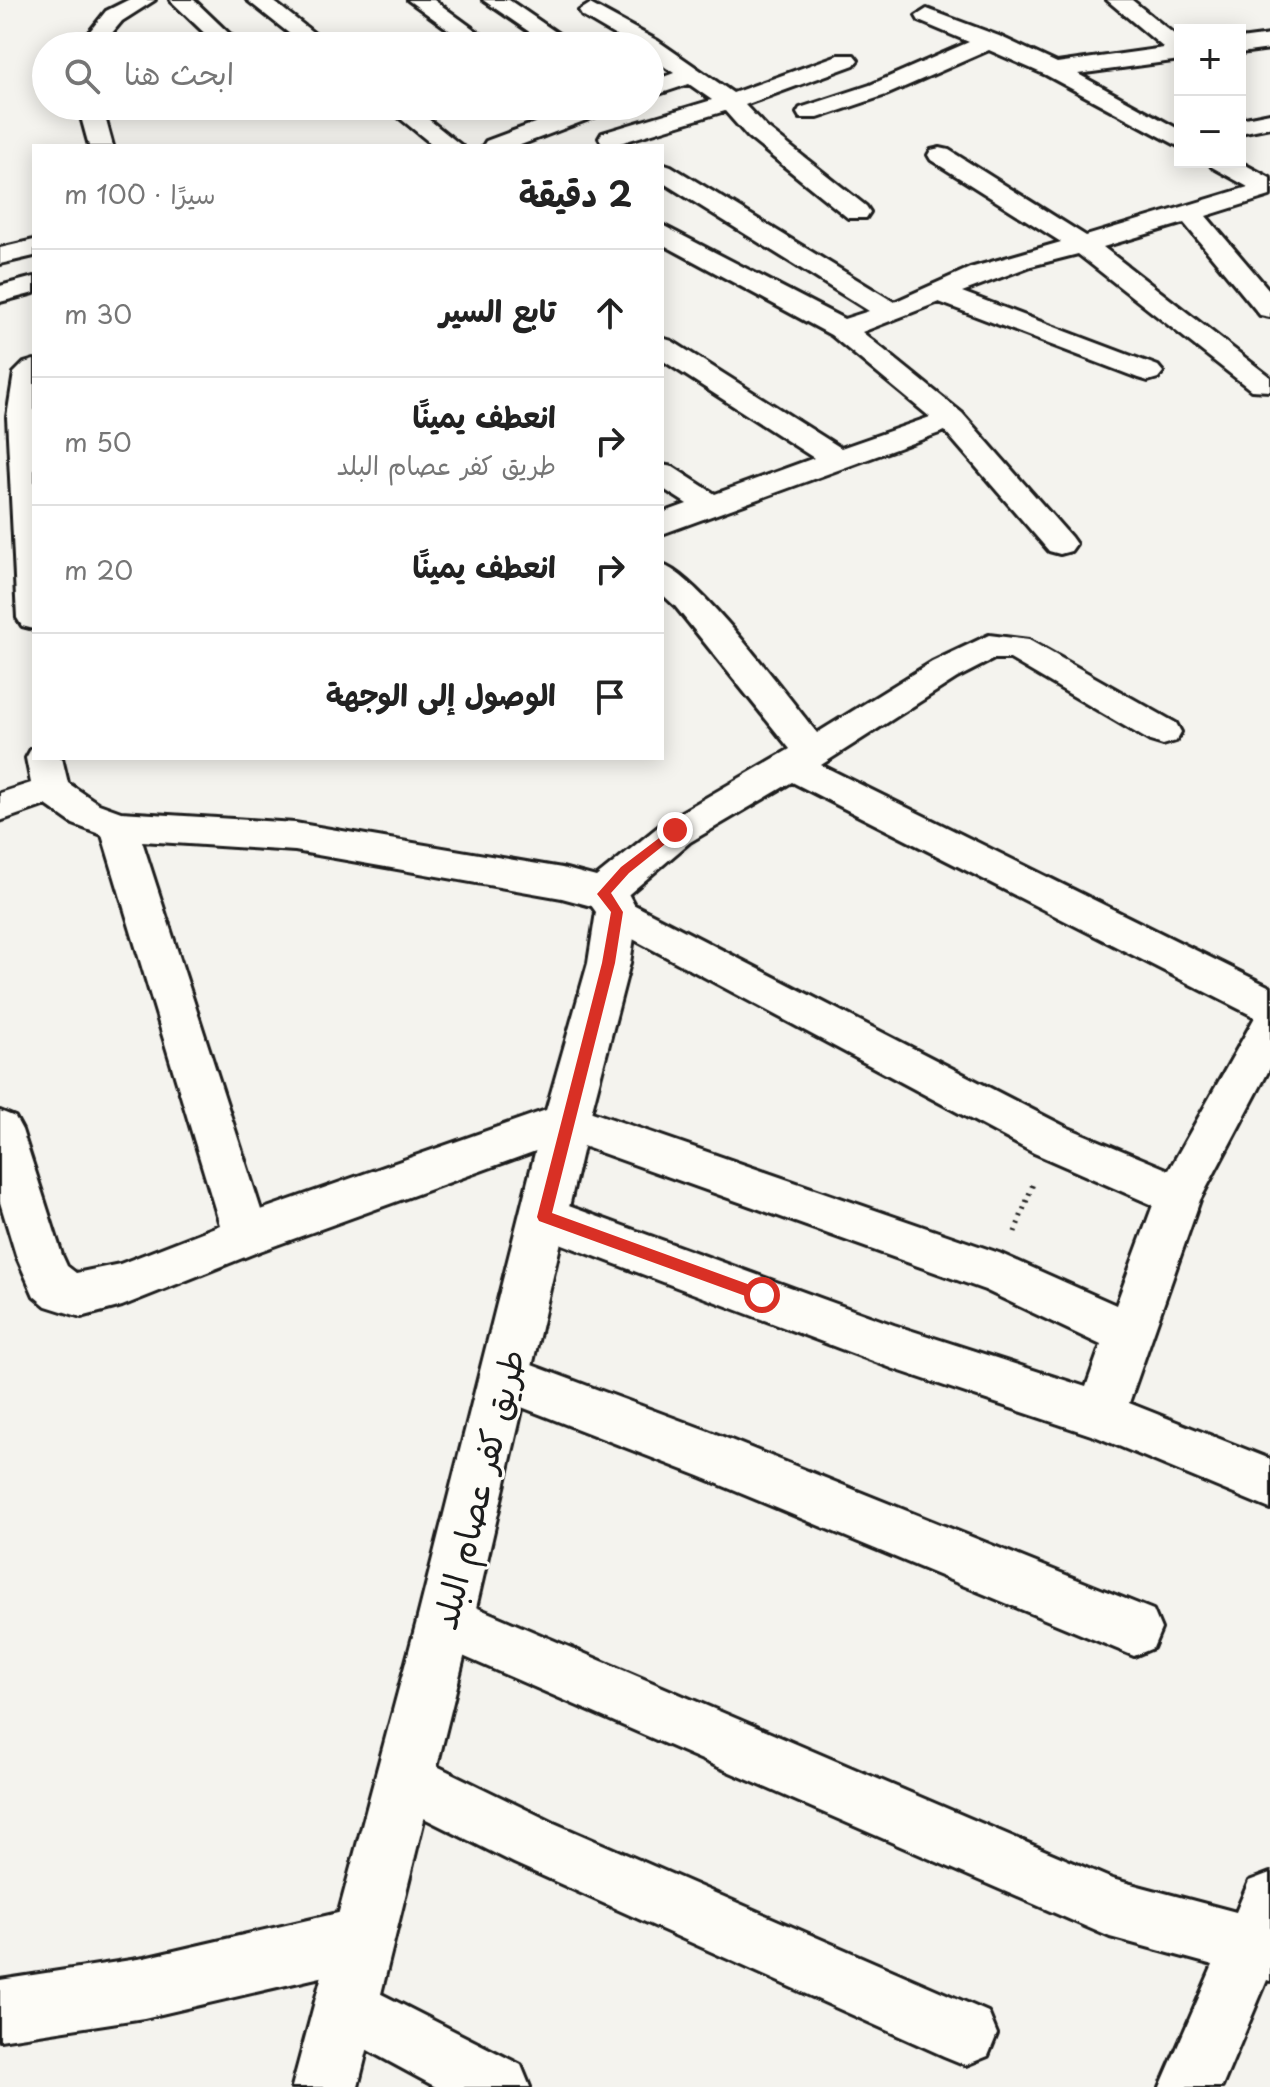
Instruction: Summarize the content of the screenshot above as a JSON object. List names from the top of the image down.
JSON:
{
  "streets": {
    "street": ["طريق كفر عصام البلد"]
  },
  "page": {
    "map_buttons": ["+", "−"],
    "search": "ابحث هنا",
    "heading": ["2 دقيقة", "سيرًا · 100 m"],
    "list": [
      ["تابع السير", "30 m"],
      ["انعطف يمينًا", "طريق كفر عصام البلد", "50 m"],
      ["انعطف يمينًا", "20 m"],
      "الوصول إلى الوجهة"
    ]
  }
}
